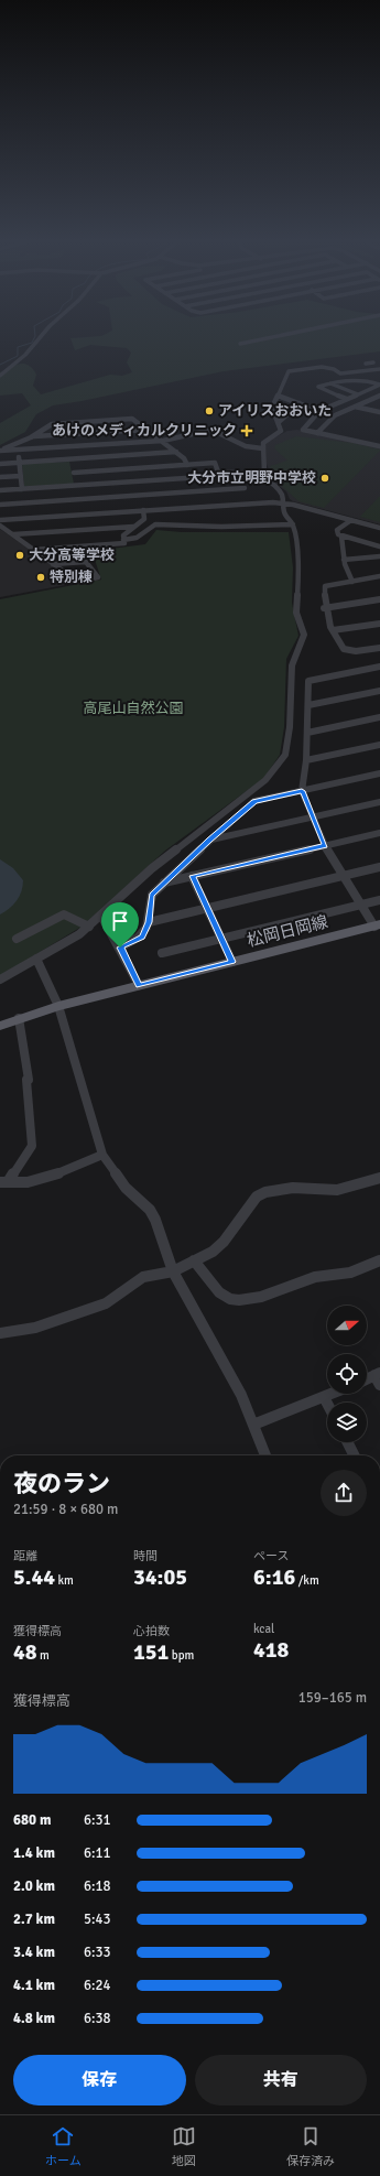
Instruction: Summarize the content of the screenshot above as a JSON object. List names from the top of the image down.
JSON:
{
  "streets": {
    "main road": ["松岡日岡線"]
  },
  "parks": ["高尾山自然公園"],
  "places": {
    "other": [
      "アイリスおおいた",
      "大分市立明野中学校",
      "大分高等学校",
      "特別棟"
    ],
    "health": ["あけのメディカルクリニック"]
  },
  "north": "right",
  "page": {
    "heading": ["夜のラン", "21:59 · 8 × 680 m"],
    "stats": [
      ["距離", "5.44 km"],
      ["時間", "34:05"],
      ["ペース", "6:16 /km"],
      ["獲得標高", "48 m"],
      ["心拍数", "151 bpm"],
      ["kcal", "418"]
    ],
    "chart": ["獲得標高", "159–165 m"],
    "list": [
      {
        "name": "680 m",
        "note": "6:31"
      },
      {
        "name": "1.4 km",
        "note": "6:11"
      },
      {
        "name": "2.0 km",
        "note": "6:18"
      },
      {
        "name": "2.7 km",
        "note": "5:43"
      },
      {
        "name": "3.4 km",
        "note": "6:33"
      },
      {
        "name": "4.1 km",
        "note": "6:24"
      },
      {
        "name": "4.8 km",
        "note": "6:38"
      }
    ],
    "buttons": ["保存", "共有"],
    "tabs": ["ホーム", "地図", "保存済み"]
  }
}
